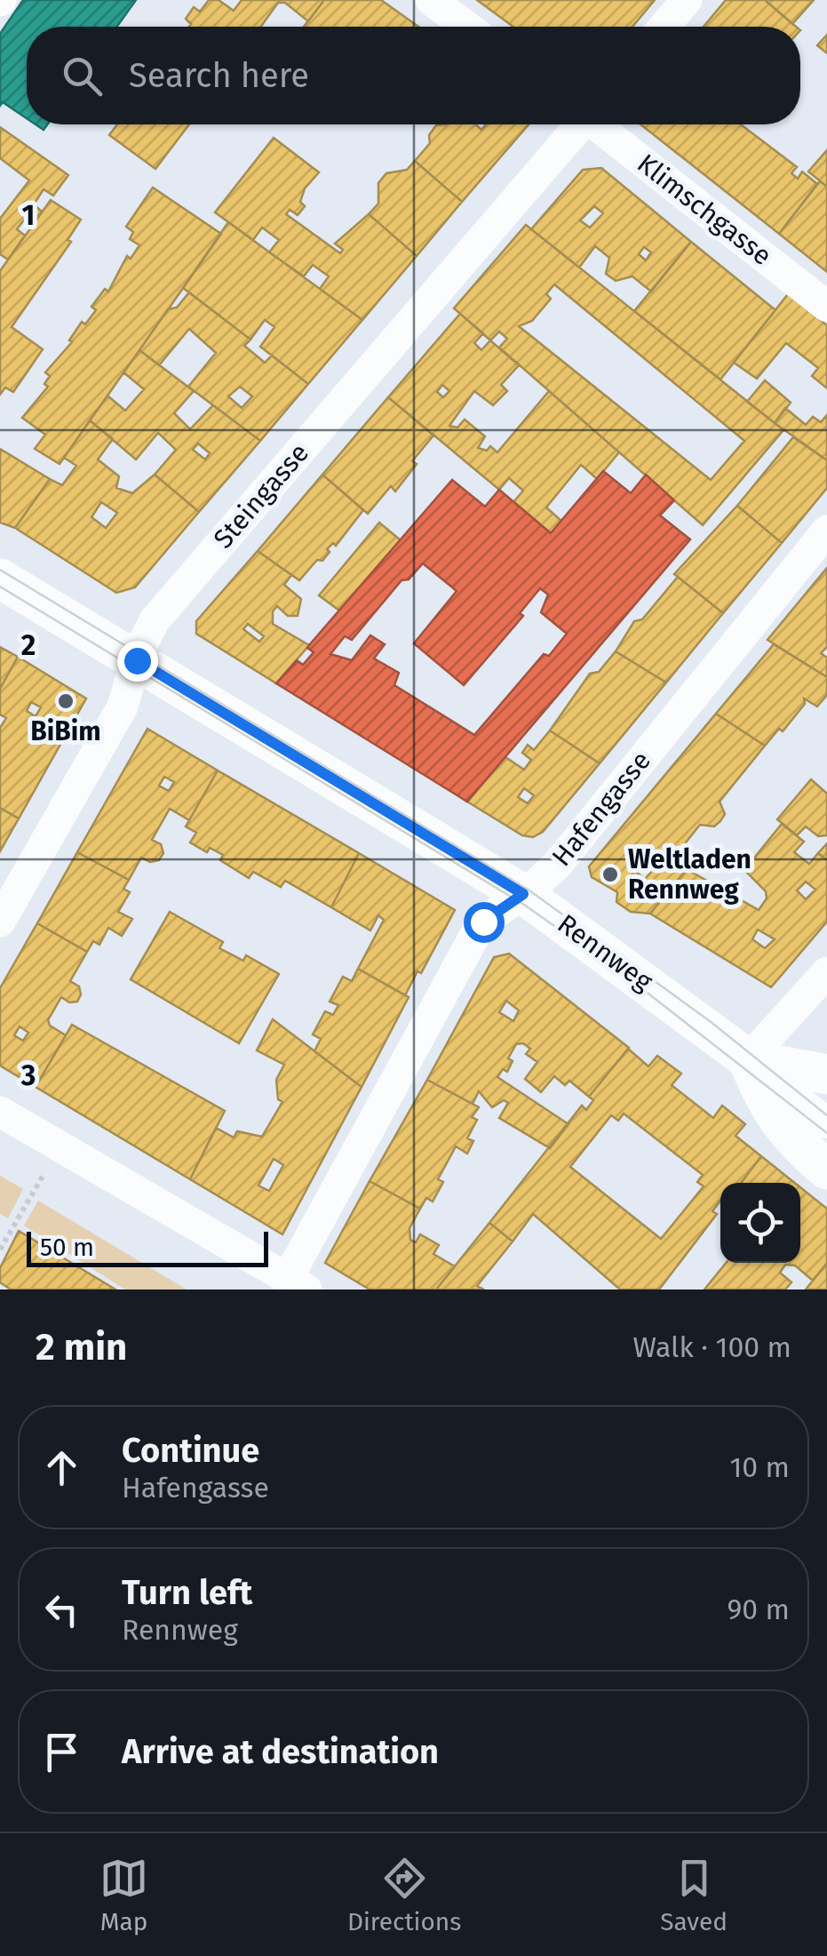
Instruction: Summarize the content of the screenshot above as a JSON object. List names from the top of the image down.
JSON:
{
  "streets": {
    "main road": ["Rennweg"],
    "street": ["Klimschgasse", "Steingasse", "Hafengasse"]
  },
  "crossings": [
    ["Steingasse", "Rennweg"],
    ["Hafengasse", "Rennweg"]
  ],
  "places": ["BiBim", "Weltladen Rennweg"],
  "scale_bar": "50 m",
  "page": {
    "search": "Search here",
    "scale": "50 m",
    "heading": ["2 min", "Walk · 100 m"],
    "list": [
      ["Continue", "Hafengasse", "10 m"],
      ["Turn left", "Rennweg", "90 m"],
      "Arrive at destination"
    ],
    "nav": ["Map", "Directions", "Saved"]
  },
  "grid": {
    "rows": ["1", "2", "3"]
  }
}
